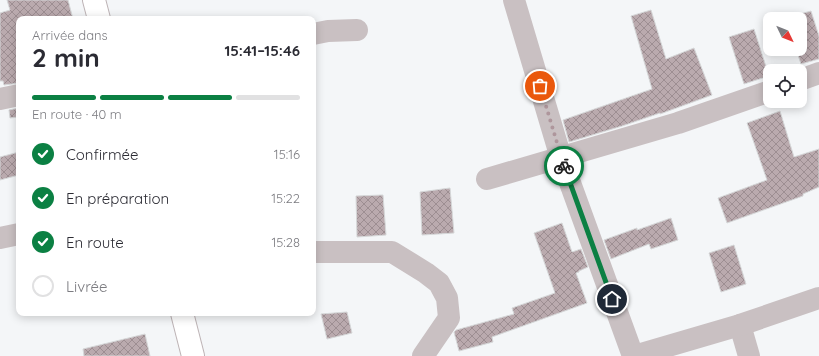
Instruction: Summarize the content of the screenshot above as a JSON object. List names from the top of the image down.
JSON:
{
  "north": "bottom right",
  "page": {
    "heading": ["2 min", "Arrivée dans", "15:41–15:46"],
    "bar": "En route · 40 m",
    "list": [
      ["Confirmée", "15:16"],
      ["En préparation", "15:22"],
      ["En route", "15:28"],
      "Livrée"
    ]
  }
}
